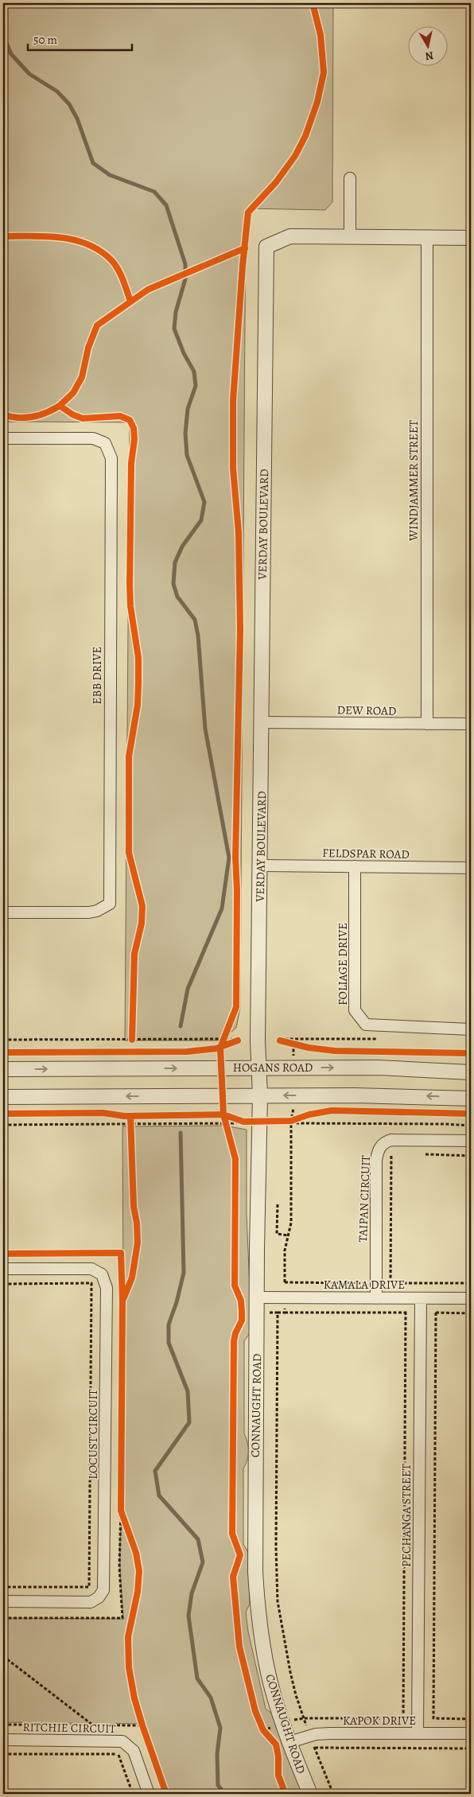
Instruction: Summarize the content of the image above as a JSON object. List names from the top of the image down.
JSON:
{
  "streets": {
    "street": [
      "WINDJAMMER STREET",
      "VERDAY BOULEVARD",
      "EBB DRIVE",
      "DEW ROAD",
      "FELDSPAR ROAD",
      "FOLIAGE DRIVE",
      "HOGANS ROAD",
      "TAIPAN CIRCUIT",
      "KAMALA DRIVE",
      "CONNAUGHT ROAD",
      "LOCUST CIRCUIT",
      "PECHANGA STREET",
      "KAPOK DRIVE",
      "RITCHIE CIRCUIT"
    ]
  },
  "crossings": [
    ["WINDJAMMER STREET", "VERDAY BOULEVARD"],
    ["WINDJAMMER STREET", "DEW ROAD"],
    ["VERDAY BOULEVARD", "DEW ROAD"],
    ["VERDAY BOULEVARD", "FELDSPAR ROAD"],
    ["VERDAY BOULEVARD", "CONNAUGHT ROAD"],
    ["FELDSPAR ROAD", "FOLIAGE DRIVE"],
    ["HOGANS ROAD", "CONNAUGHT ROAD"],
    ["TAIPAN CIRCUIT", "KAMALA DRIVE"],
    ["KAMALA DRIVE", "CONNAUGHT ROAD"],
    ["KAMALA DRIVE", "PECHANGA STREET"],
    ["CONNAUGHT ROAD", "KAPOK DRIVE"],
    ["PECHANGA STREET", "KAPOK DRIVE"]
  ],
  "scale_bar": "50 m",
  "north": "bottom"
}
